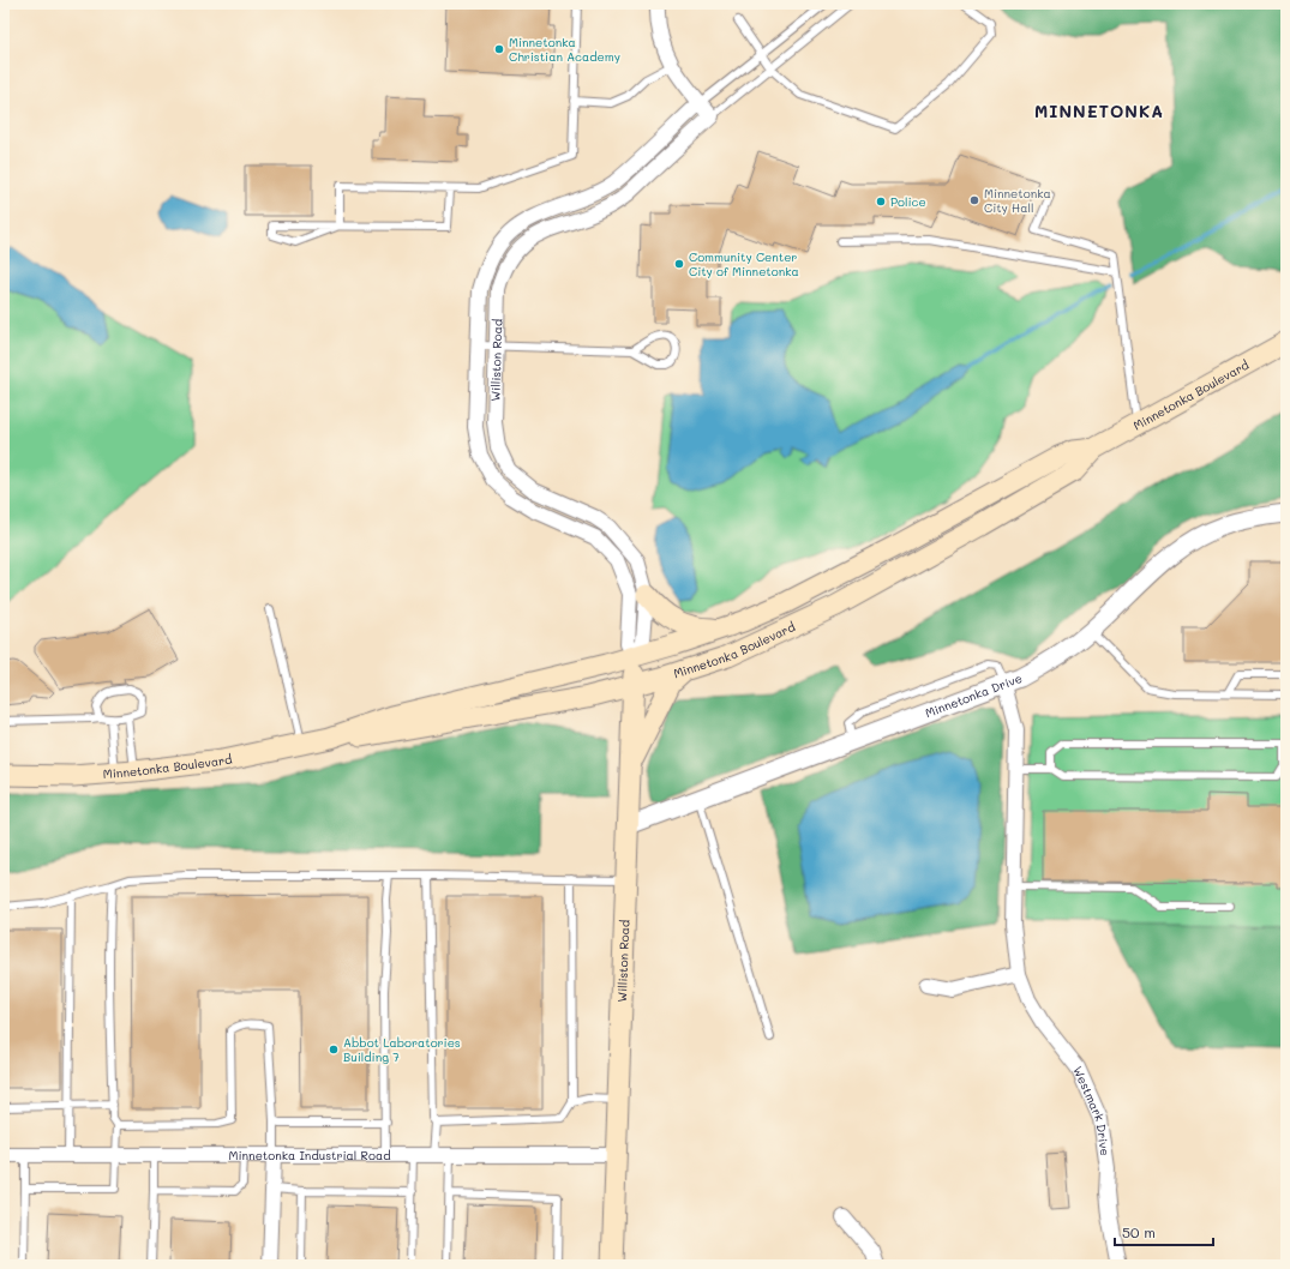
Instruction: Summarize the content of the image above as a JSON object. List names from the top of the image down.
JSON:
{
  "streets": {
    "main road": ["Williston Road", "Minnetonka Boulevard"],
    "street": ["Minnetonka Drive", "Westmark Drive", "Minnetonka Industrial Road"]
  },
  "crossings": [
    ["Williston Road", "Minnetonka Boulevard"],
    ["Williston Road", "Minnetonka Drive"],
    ["Williston Road", "Minnetonka Industrial Road"],
    ["Minnetonka Drive", "Westmark Drive"]
  ],
  "districts": ["MINNETONKA"],
  "places": [
    "Minnetonka Christian Academy",
    "Minnetonka City Hall",
    "Police",
    "Community Center City of Minnetonka",
    "Abbot Laboratories Building 7"
  ],
  "scale_bar": "50 m"
}
